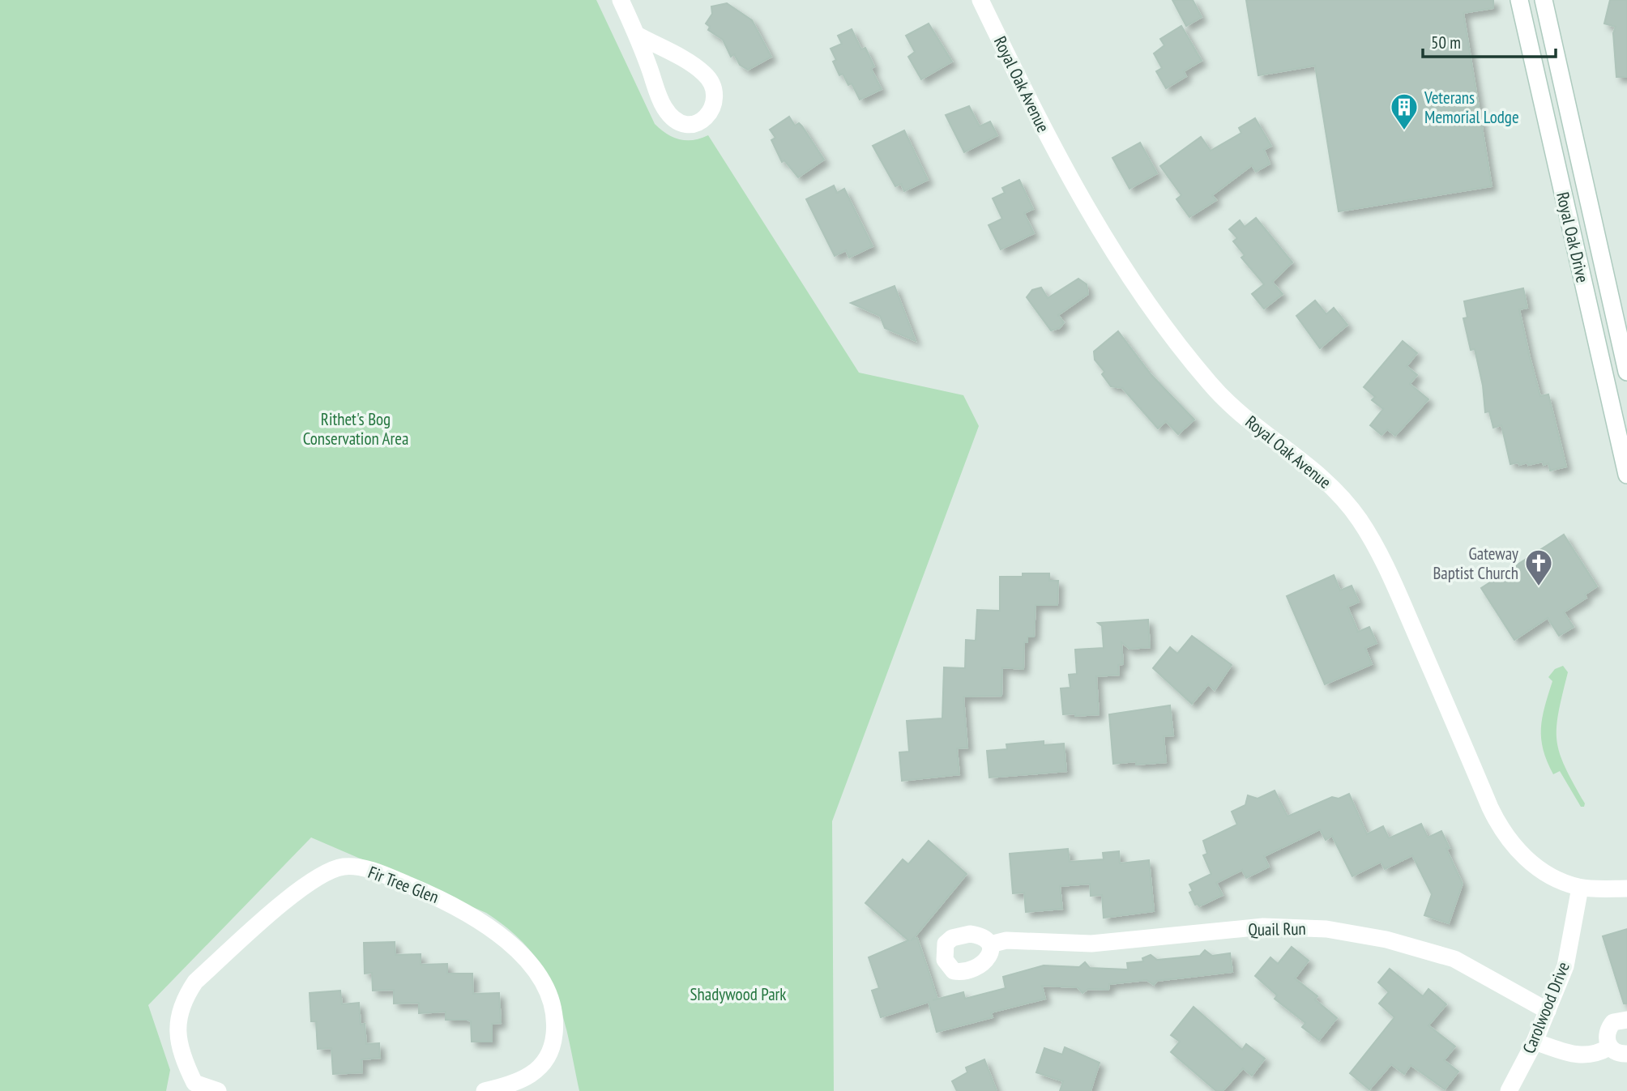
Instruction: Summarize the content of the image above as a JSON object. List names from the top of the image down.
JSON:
{
  "streets": {
    "street": [
      "Royal Oak Avenue",
      "Royal Oak Drive",
      "Fir Tree Glen",
      "Quail Run",
      "Carolwood Drive"
    ]
  },
  "crossings": [
    ["Royal Oak Avenue", "Carolwood Drive"],
    ["Quail Run", "Carolwood Drive"]
  ],
  "parks": ["Rithet's Bog Conservation Area", "Shadywood Park"],
  "places": {
    "building": ["Veterans Memorial Lodge"],
    "church": ["Gateway Baptist Church"]
  },
  "scale_bar": "50 m"
}
